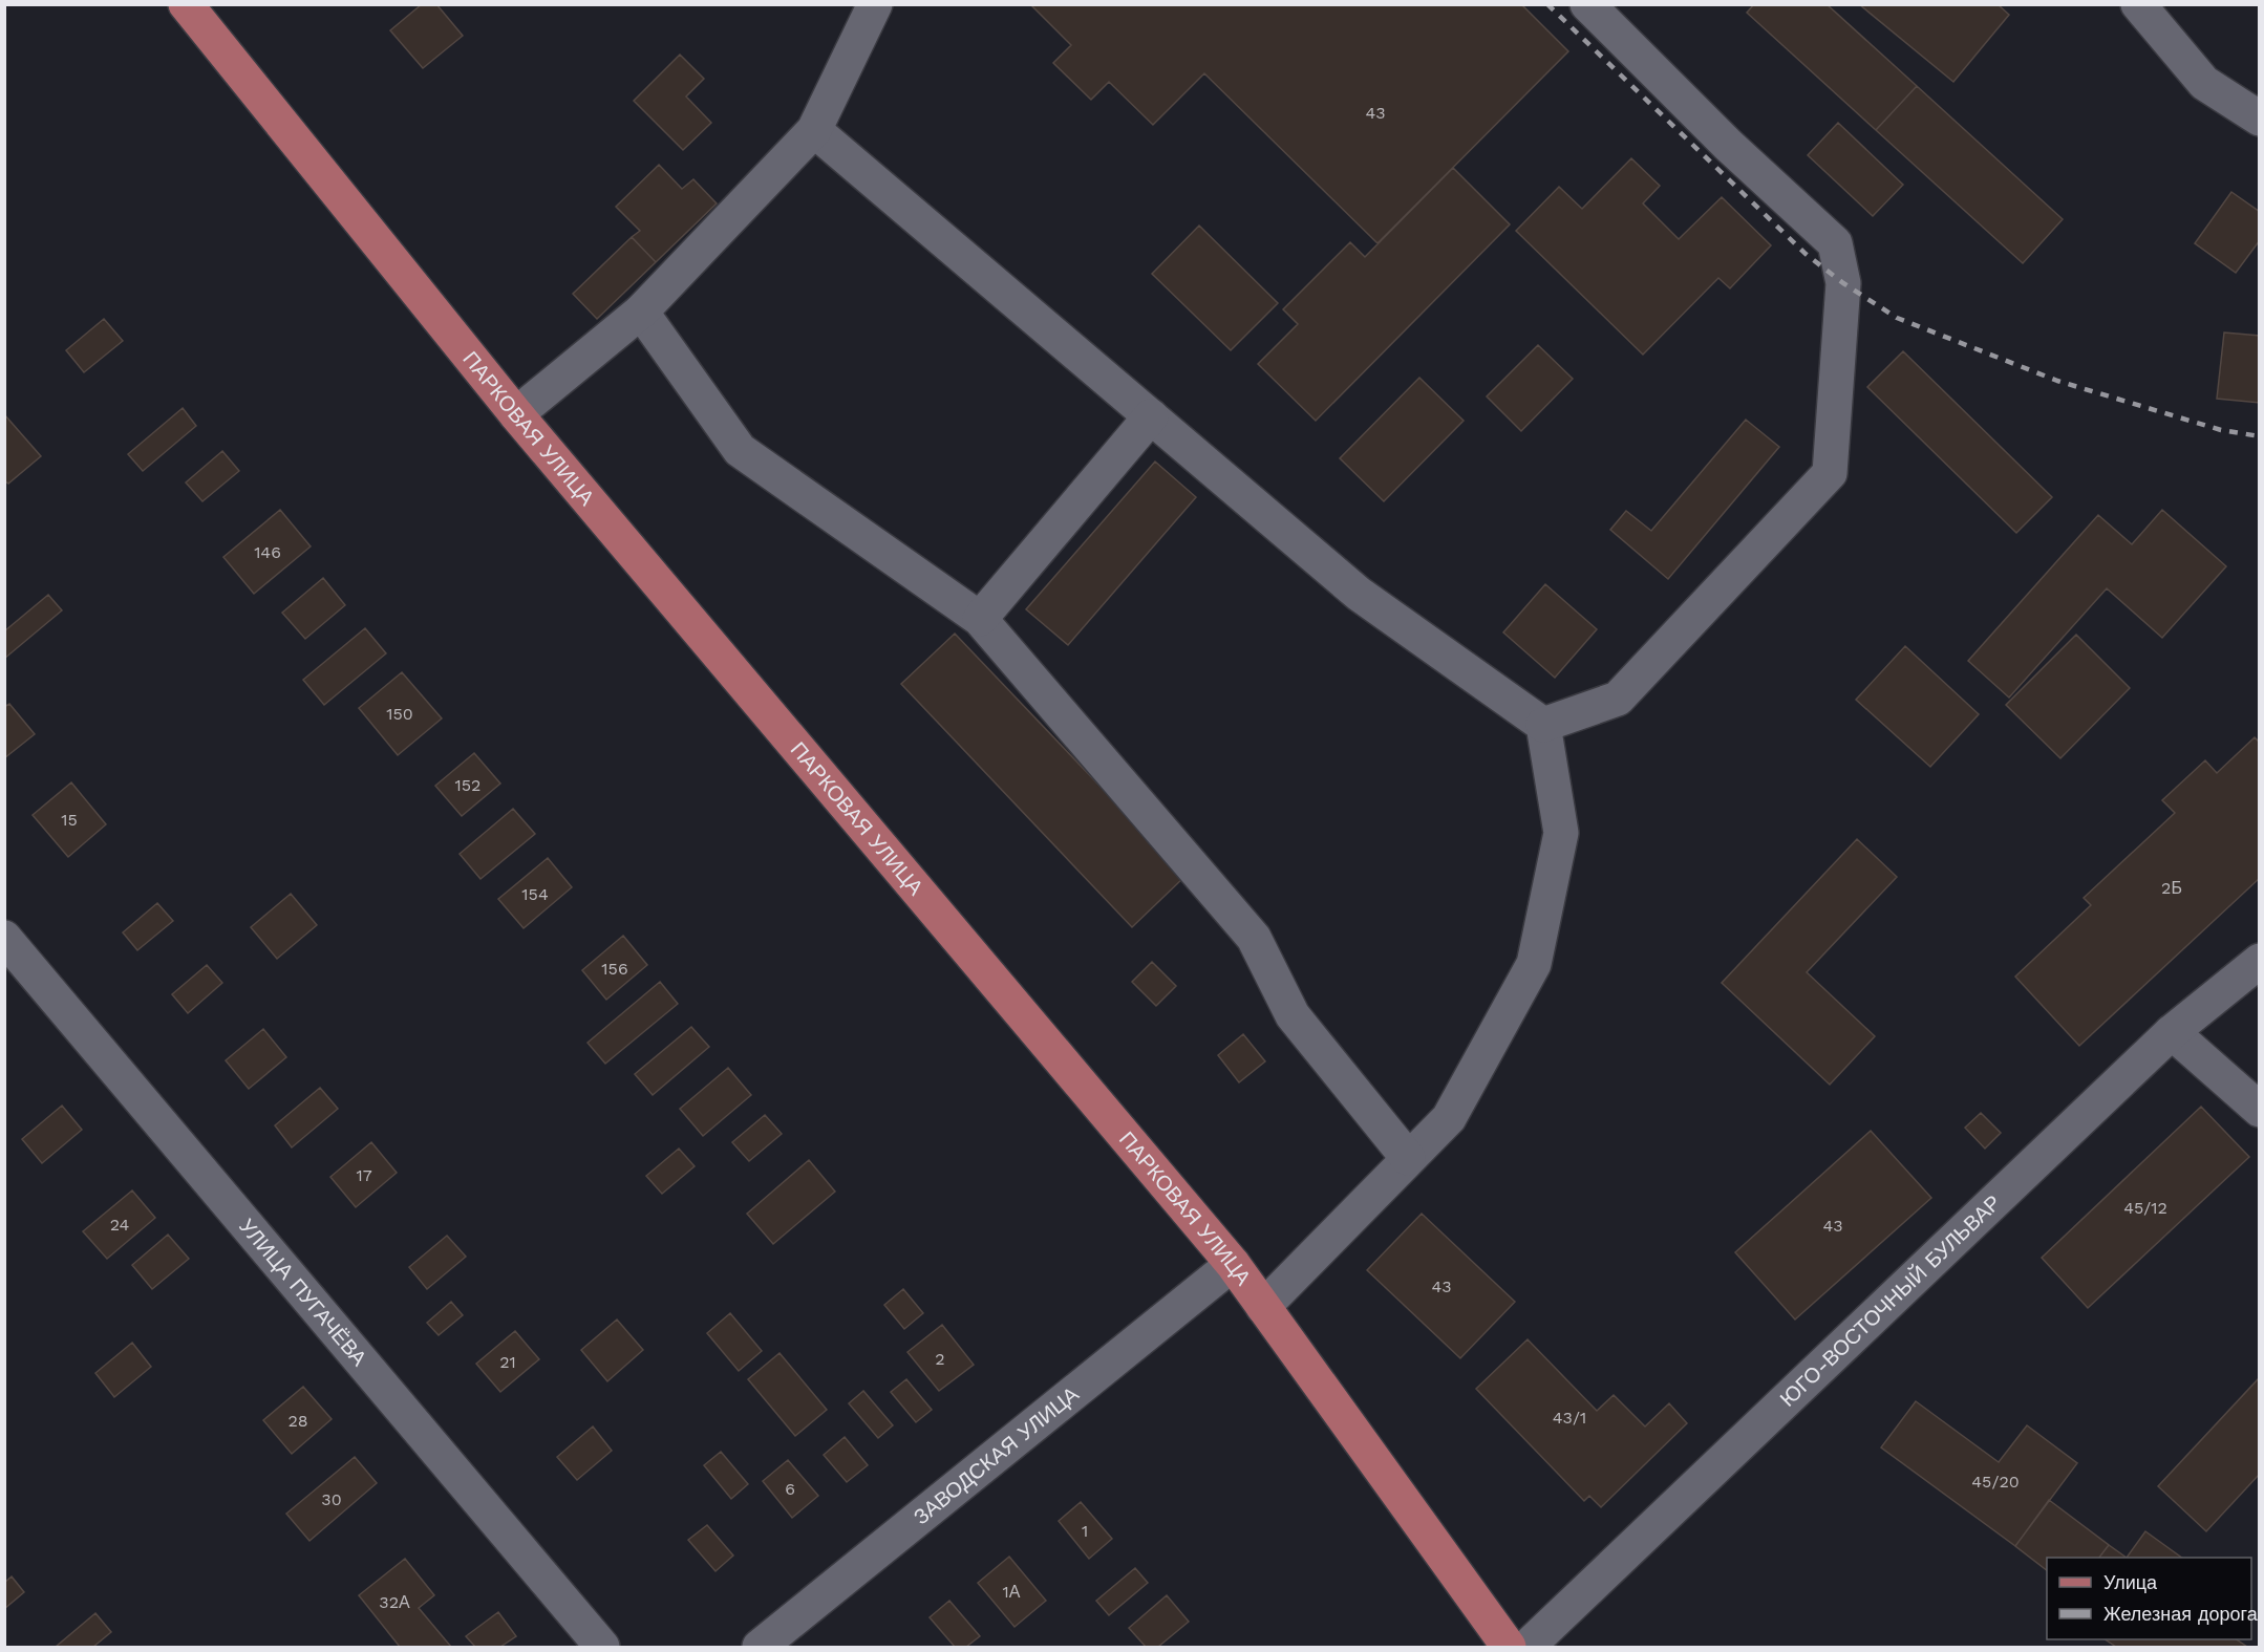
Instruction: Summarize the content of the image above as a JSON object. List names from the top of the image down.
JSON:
{
  "streets": {
    "main road": ["ПАРКОВАЯ УЛИЦА"],
    "street": ["УЛИЦА ПУГАЧЁВА", "ЮГО-ВОСТОЧНЫЙ БУЛЬВАР", "ЗАВОДСКАЯ УЛИЦА"]
  },
  "crossings": [
    ["ПАРКОВАЯ УЛИЦА", "ЗАВОДСКАЯ УЛИЦА"]
  ],
  "house_numbers": [
    "43",
    "146",
    "150",
    "152",
    "15",
    "2Б",
    "154",
    "156",
    "17",
    "45/12",
    "24",
    "43",
    "43",
    "2",
    "21",
    "43/1",
    "28",
    "45/20",
    "6",
    "30",
    "1",
    "1А",
    "32А"
  ],
  "legend": ["Улица", "Железная дорога"]
}
